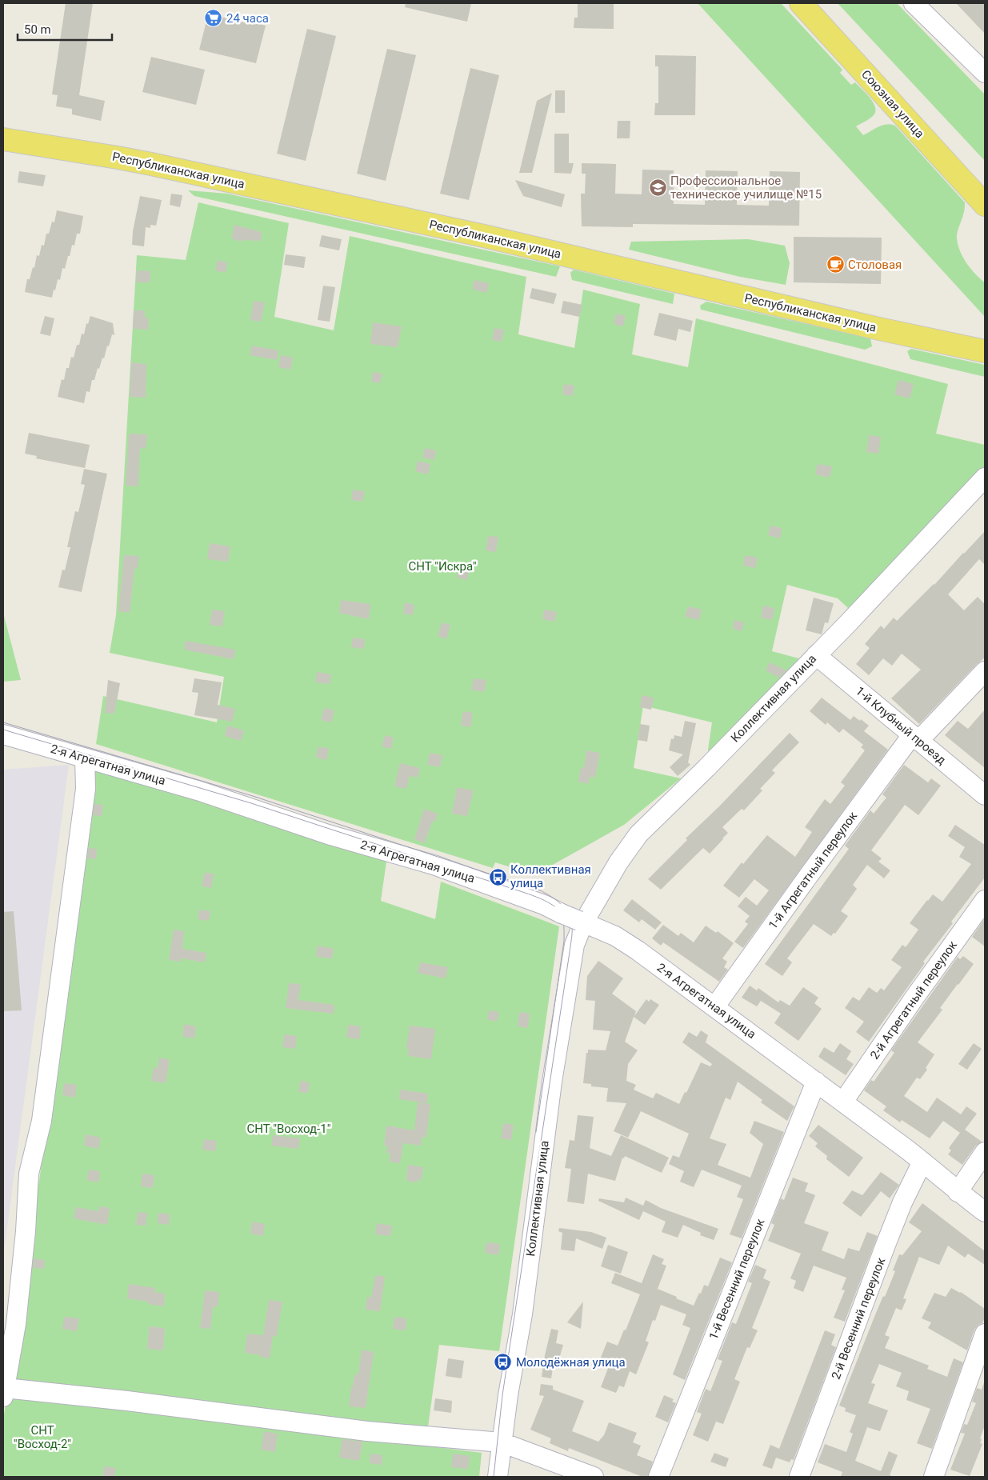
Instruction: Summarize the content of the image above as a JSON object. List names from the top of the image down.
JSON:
{
  "streets": {
    "main road": ["Союзная улица", "Республиканская улица"],
    "street": [
      "Коллективная улица",
      "1-й Клубный проезд",
      "2-я Агрегатная улица",
      "1-й Агрегатный переулок",
      "2-й Агрегатный переулок",
      "1-й Весенний переулок",
      "2-й Весенний переулок"
    ]
  },
  "crossings": [
    ["Коллективная улица", "1-й Клубный проезд"],
    ["Коллективная улица", "2-я Агрегатная улица"],
    ["1-й Клубный проезд", "1-й Агрегатный переулок"],
    ["2-я Агрегатная улица", "1-й Агрегатный переулок"],
    ["2-я Агрегатная улица", "2-й Агрегатный переулок"],
    ["2-я Агрегатная улица", "1-й Весенний переулок"],
    ["2-я Агрегатная улица", "2-й Весенний переулок"]
  ],
  "parks": ["СНТ \"Искра\"", "СНТ \"Восход-1\"", "СНТ \"Восход-2\""],
  "places": {
    "supermarket": ["24 часа"],
    "school or university": ["Профессиональное техническое училище №15"],
    "cafe": ["Столовая"],
    "bus stop": ["Коллективная улица", "Молодёжная улица"]
  },
  "scale_bar": "50 m"
}
